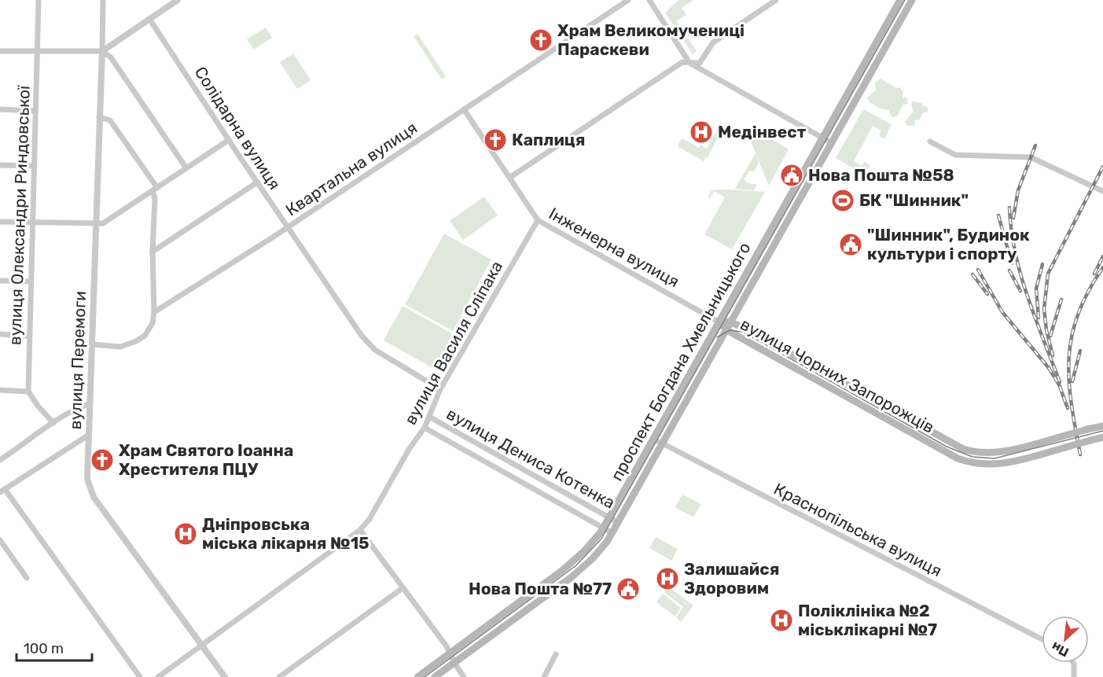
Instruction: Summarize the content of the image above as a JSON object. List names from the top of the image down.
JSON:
{
  "streets": {
    "main road": ["проспект Богдана Хмельницького", "вулиця Чорних Запорожців"],
    "street": [
      "Солідарна вулиця",
      "Квартальна вулиця",
      "вулиця Олександри Риндовської",
      "Інженерна вулиця",
      "вулиця Василя Сліпака",
      "вулиця Перемоги",
      "вулиця Дениса Котенка",
      "Краснопільська вулиця"
    ]
  },
  "crossings": [
    ["Солідарна вулиця", "Квартальна вулиця"],
    ["Солідарна вулиця", "вулиця Василя Сліпака"],
    ["Квартальна вулиця", "Інженерна вулиця"],
    ["Інженерна вулиця", "вулиця Василя Сліпака"],
    ["Інженерна вулиця", "проспект Богдана Хмельницького"],
    ["Інженерна вулиця", "вулиця Чорних Запорожців"],
    ["вулиця Василя Сліпака", "вулиця Перемоги"],
    ["вулиця Василя Сліпака", "вулиця Дениса Котенка"],
    ["проспект Богдана Хмельницького", "вулиця Чорних Запорожців"],
    ["проспект Богдана Хмельницького", "вулиця Дениса Котенка"],
    ["проспект Богдана Хмельницького", "Краснопільська вулиця"]
  ],
  "places": {
    "church": ["Храм Великомучениці Параскеви", "Каплиця", "Храм Святого Іоанна Хрестителя ПЦУ"],
    "hospital": [
      "Медінвест",
      "Дніпровська міська лікарня №15",
      "Залишайся Здоровим",
      "Поліклініка №2 міськлікарні №7"
    ],
    "public building": ["Нова Пошта №58", "\"Шинник\", Будинок культури і спорту", "Нова Пошта №77"],
    "sports": ["БК \"Шинник\""]
  },
  "scale_bar": "100 m",
  "north": "bottom left"
}
